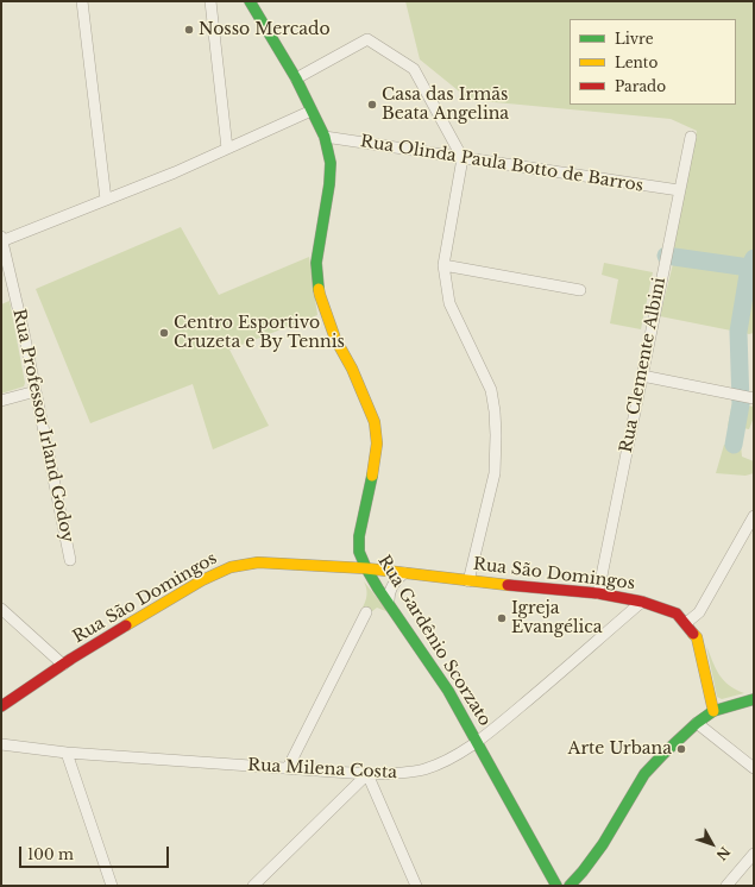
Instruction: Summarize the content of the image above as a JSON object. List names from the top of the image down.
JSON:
{
  "streets": {
    "street": [
      "Rua Olinda Paula Botto de Barros",
      "Rua Clemente Albini",
      "Rua Professor Irland Godoy",
      "Rua São Domingos",
      "Rua Gardênio Scorzato",
      "Rua Milena Costa"
    ]
  },
  "crossings": [
    ["Rua Olinda Paula Botto de Barros", "Rua Clemente Albini"],
    ["Rua Olinda Paula Botto de Barros", "Rua Gardênio Scorzato"],
    ["Rua Clemente Albini", "Rua São Domingos"],
    ["Rua São Domingos", "Rua Gardênio Scorzato"],
    ["Rua São Domingos", "Rua Milena Costa"],
    ["Rua Gardênio Scorzato", "Rua Milena Costa"]
  ],
  "places": [
    "Nosso Mercado",
    "Casa das Irmãs Beata Angelina",
    "Centro Esportivo Cruzeta e By Tennis",
    "Igreja Evangélica",
    "Arte Urbana"
  ],
  "legend": ["Livre", "Lento", "Parado"],
  "scale_bar": "100 m",
  "north": "bottom right"
}
